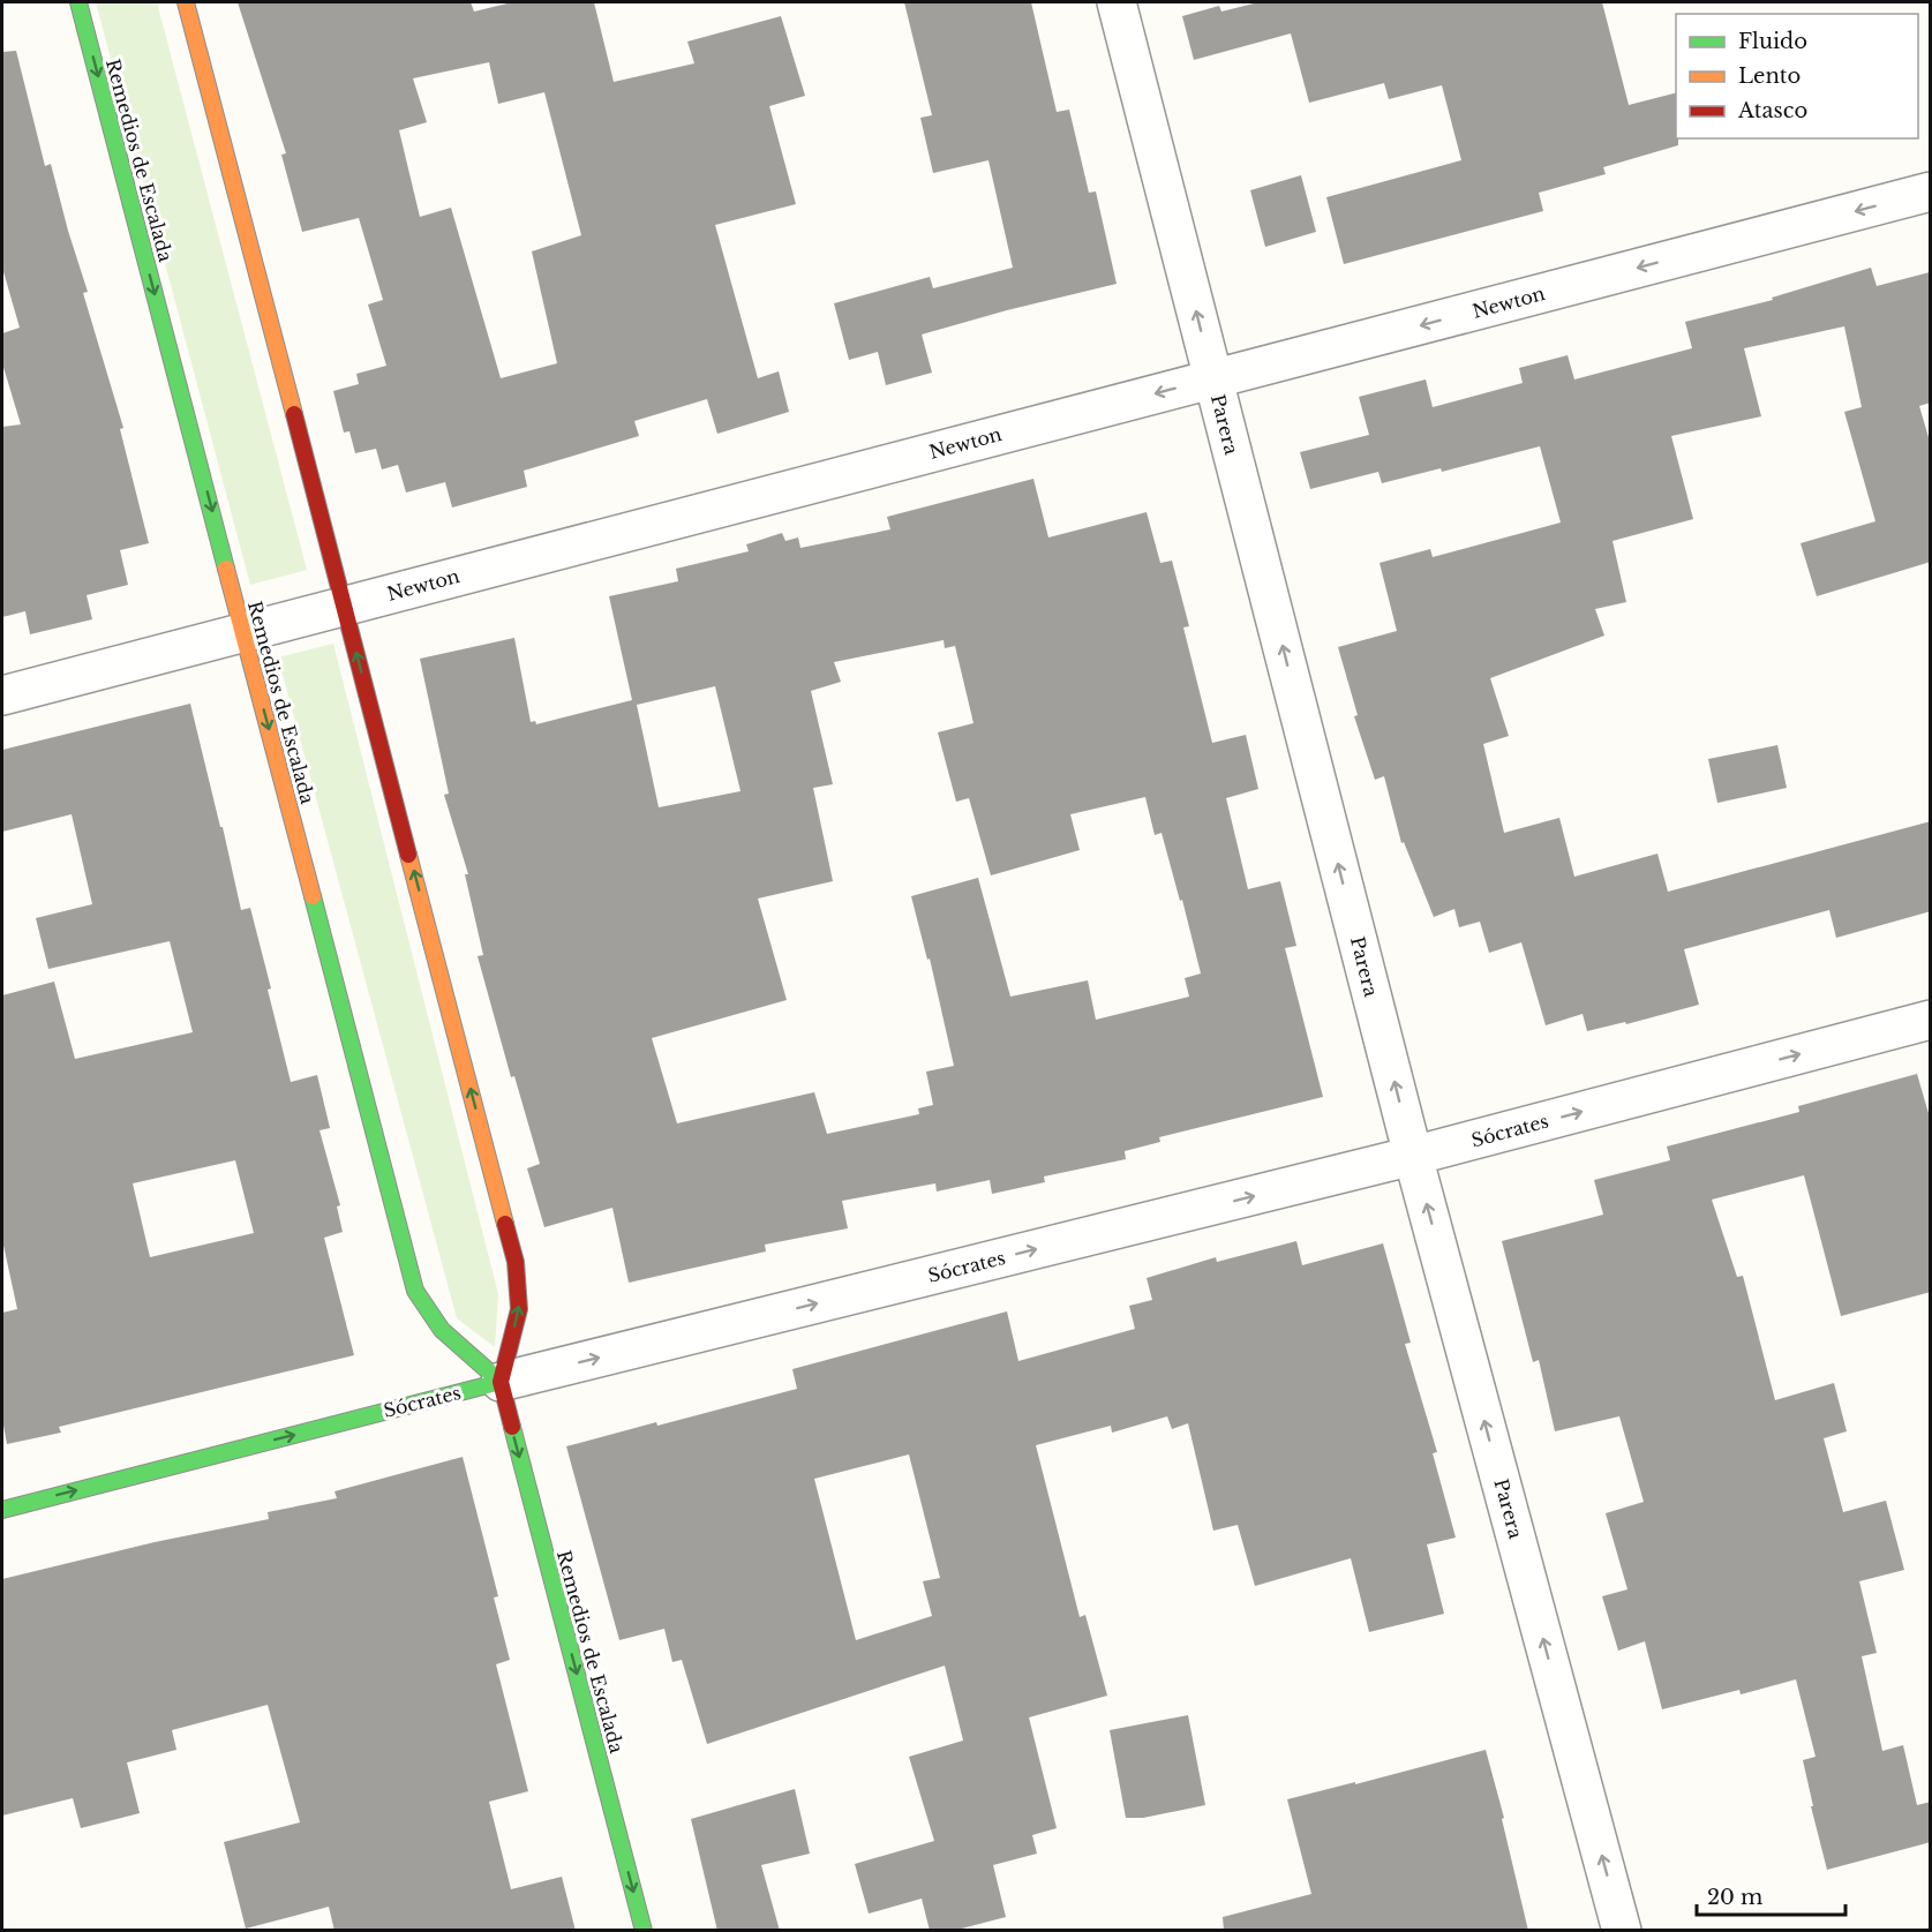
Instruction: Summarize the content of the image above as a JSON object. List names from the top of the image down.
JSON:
{
  "streets": {
    "main road": ["Remedios de Escalada", "Sócrates"],
    "street": ["Newton", "Parera"]
  },
  "crossings": [
    ["Remedios de Escalada", "Newton"],
    ["Remedios de Escalada", "Sócrates"],
    ["Newton", "Parera"],
    ["Parera", "Sócrates"]
  ],
  "one_way": ["Newton", "Parera", "Sócrates"],
  "legend": ["Fluido", "Lento", "Atasco"],
  "scale_bar": "20 m"
}
